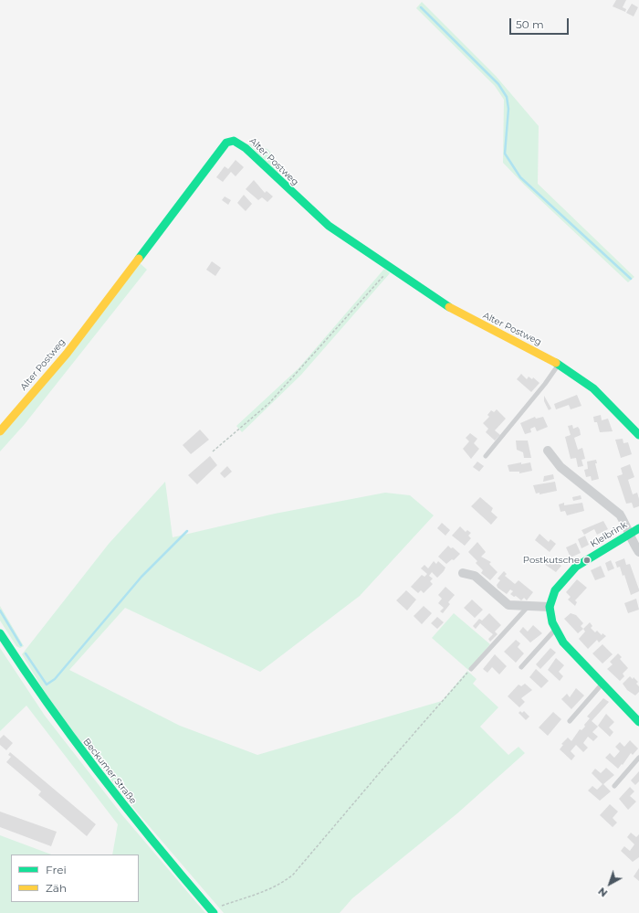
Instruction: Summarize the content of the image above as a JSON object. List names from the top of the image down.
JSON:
{
  "streets": {
    "street": ["Alter Postweg", "Kleibrink", "Beckumer Straße"]
  },
  "places": ["Postkutsche"],
  "legend": ["Frei", "Zäh"],
  "scale_bar": "50 m",
  "north": "bottom left"
}
